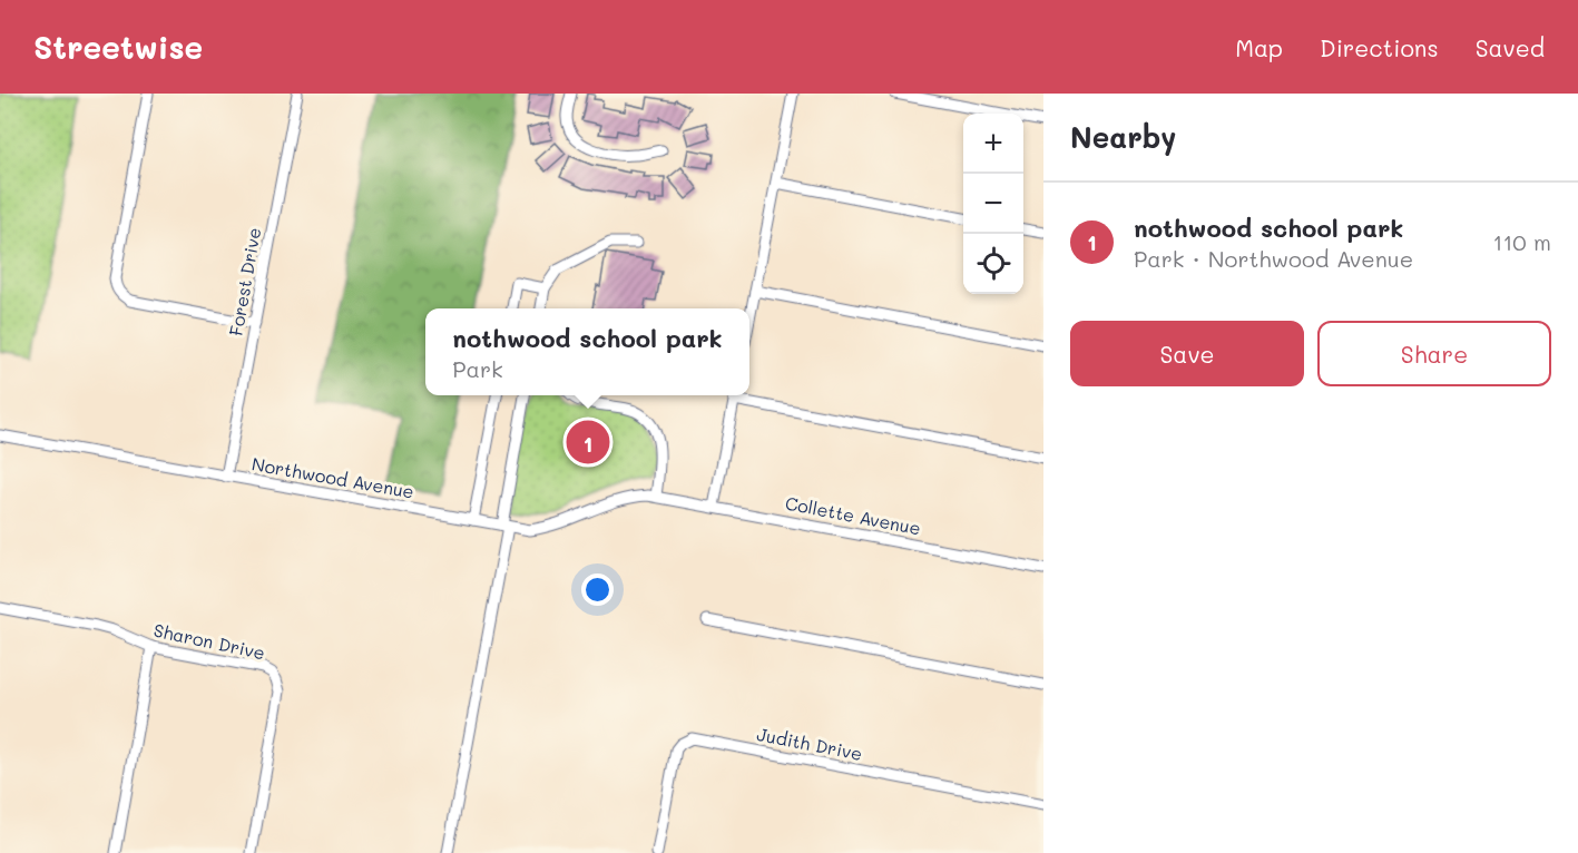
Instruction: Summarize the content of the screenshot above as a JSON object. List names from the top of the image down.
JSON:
{
  "streets": {
    "street": [
      "Forest Drive",
      "Northwood Avenue",
      "Collette Avenue",
      "Sharon Drive",
      "Judith Drive"
    ]
  },
  "crossings": [
    ["Forest Drive", "Northwood Avenue"],
    ["Northwood Avenue", "Collette Avenue"]
  ],
  "page": {
    "header": "Streetwise",
    "nav": ["Map", "Directions", "Saved"],
    "heading": "Nearby",
    "map_buttons": ["+", "−"],
    "list": [
      {
        "mark": "1",
        "name": "nothwood school park",
        "note": "Park · Northwood Avenue",
        "value": "110 m"
      }
    ],
    "buttons": ["Save", "Share"],
    "popup": ["nothwood school park", "Park"],
    "pins": "1"
  }
}
